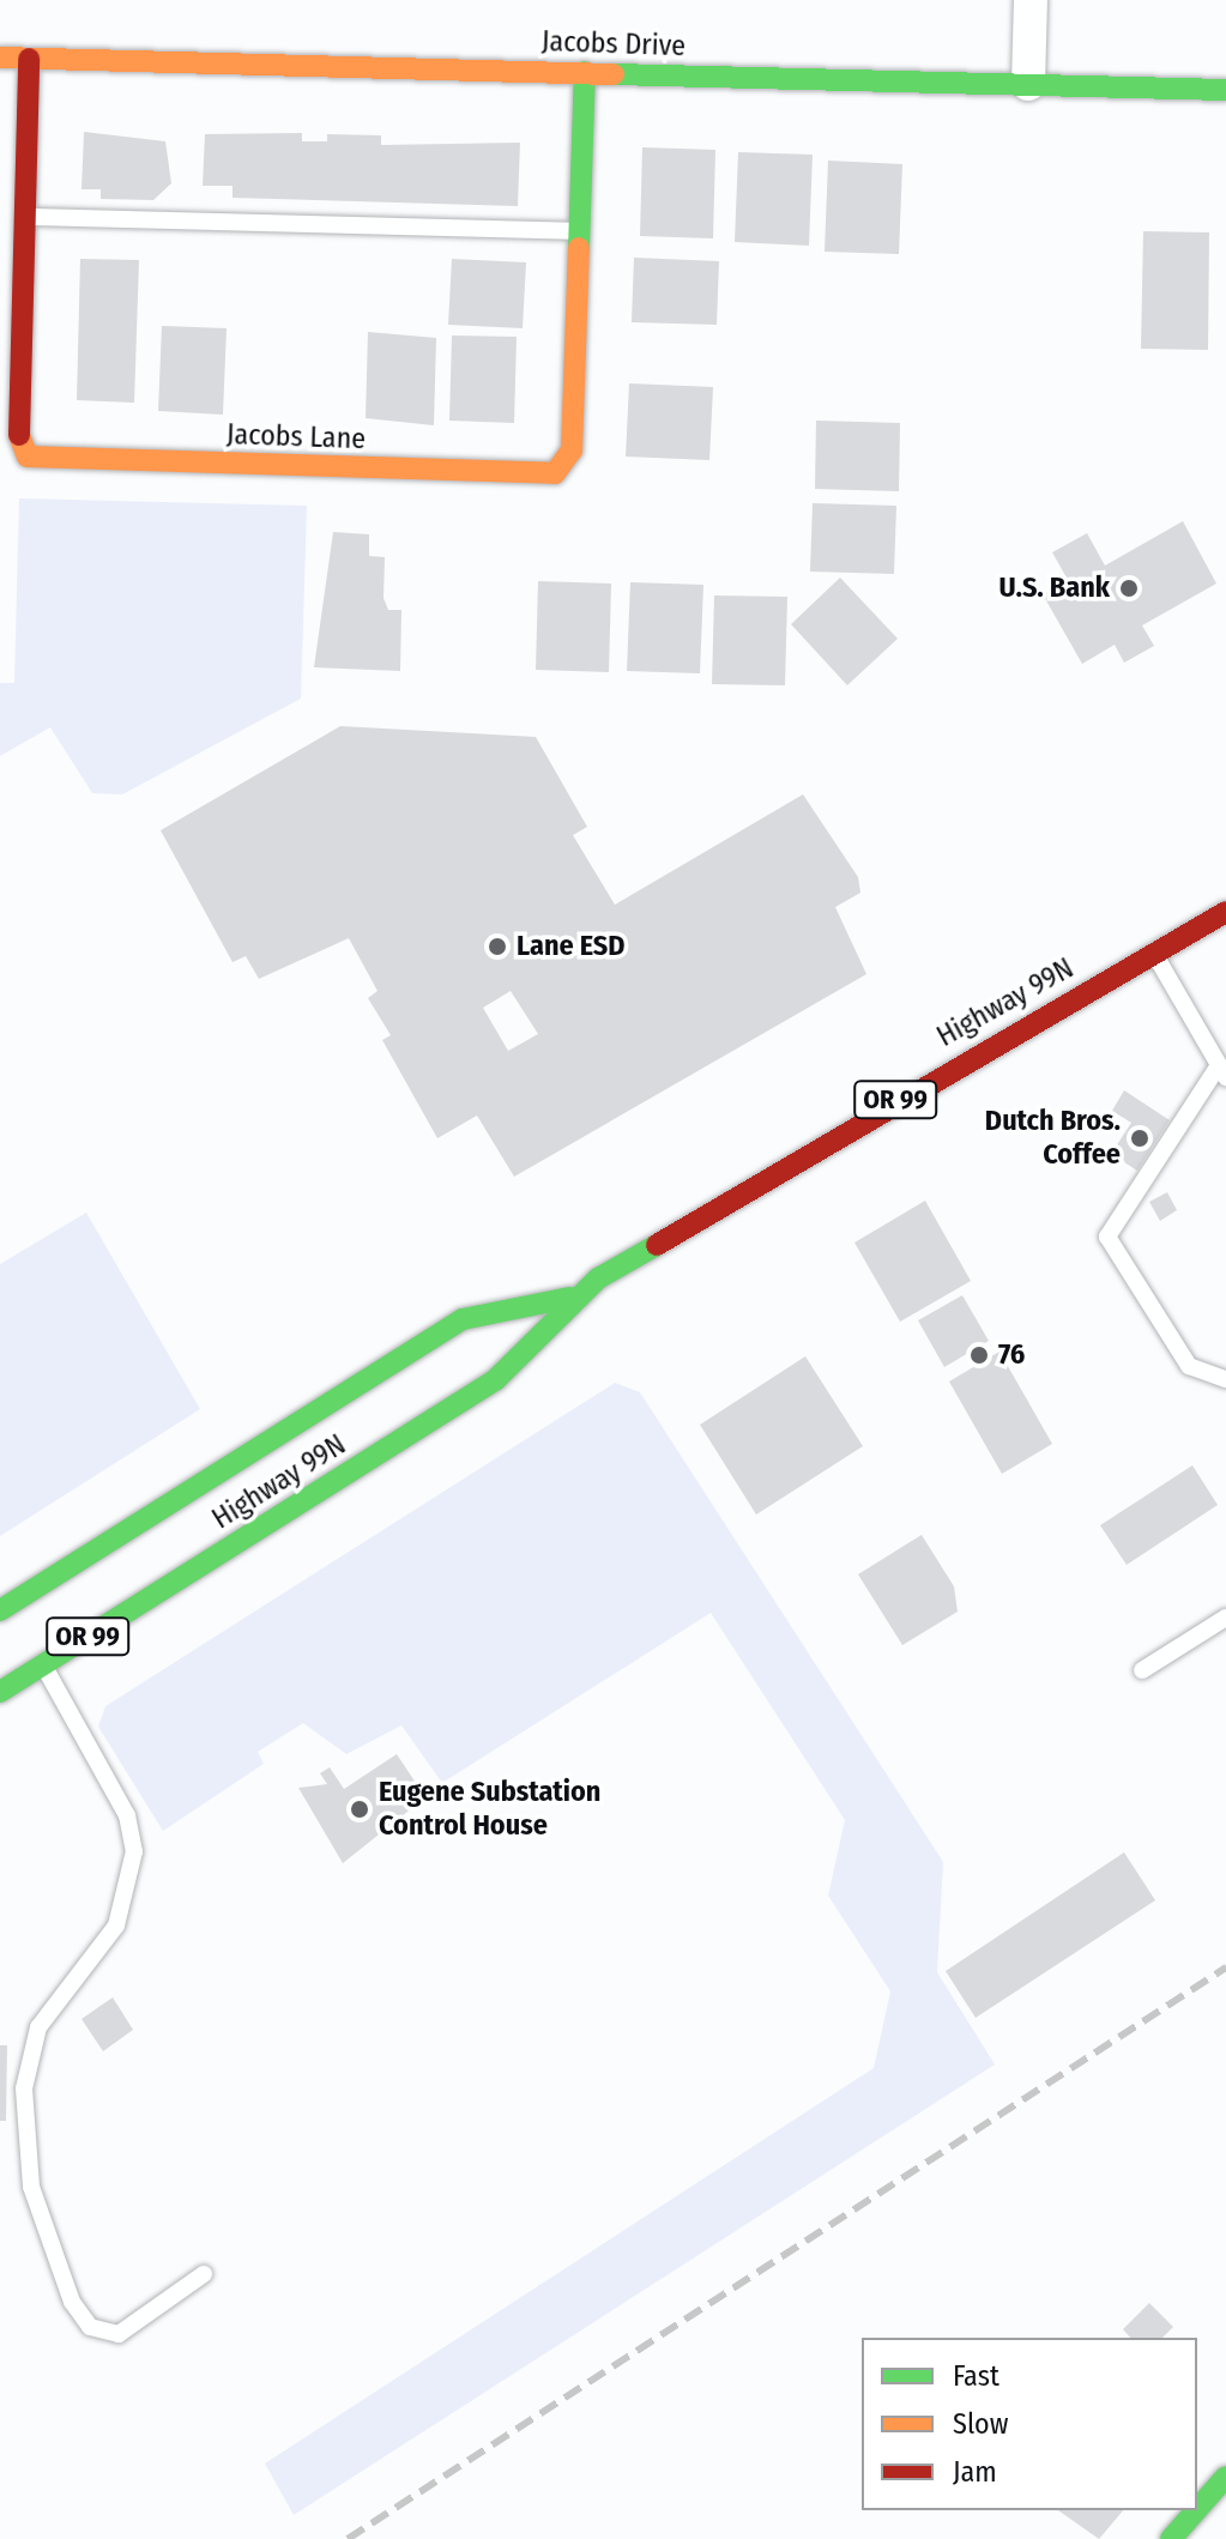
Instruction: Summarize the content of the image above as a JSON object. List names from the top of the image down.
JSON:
{
  "streets": {
    "street": [
      "Jacobs Drive",
      "Jacobs Lane",
      "Highway 99N",
      "OR 99"
    ]
  },
  "crossings": [
    ["Jacobs Drive", "Jacobs Lane"]
  ],
  "places": [
    "U.S. Bank",
    "Lane ESD",
    "Dutch Bros. Coffee",
    "76",
    "Eugene Substation Control House"
  ],
  "legend": ["Fast", "Slow", "Jam"]
}
